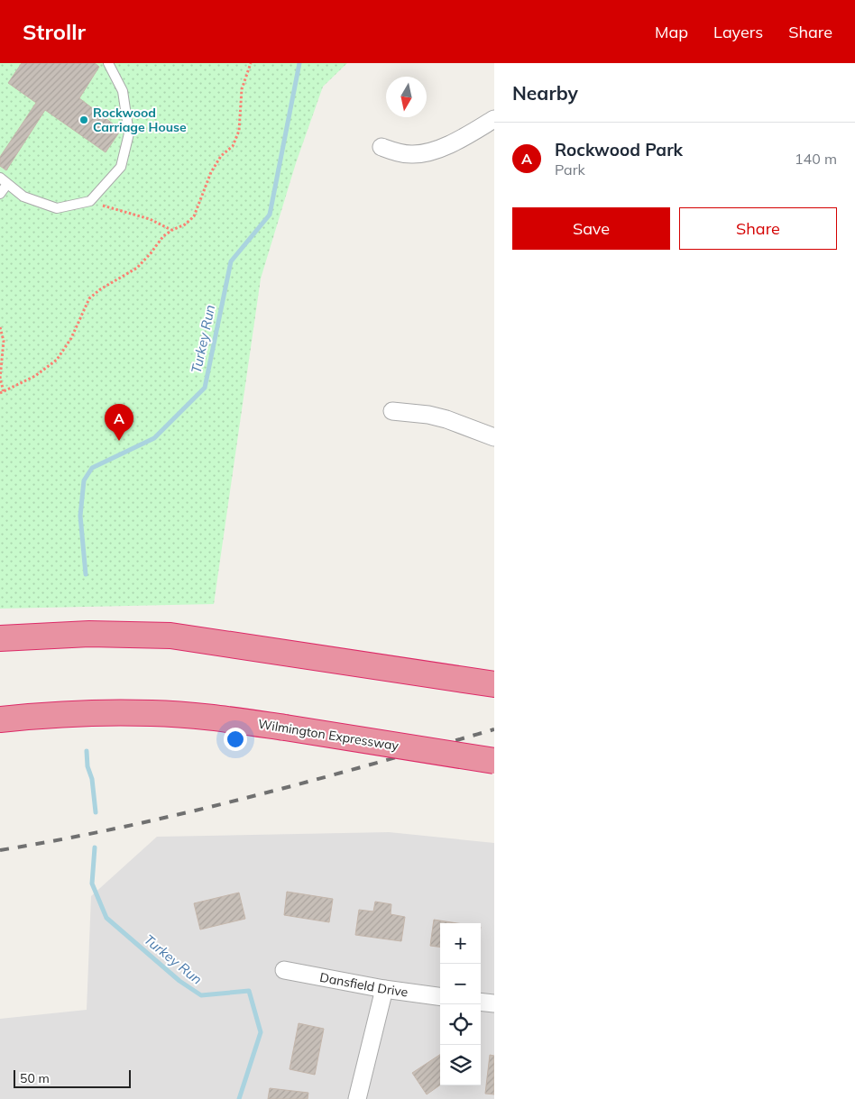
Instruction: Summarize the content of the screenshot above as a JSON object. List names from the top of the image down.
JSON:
{
  "streets": {
    "highway": ["Wilmington Expressway"],
    "street": ["Dansfield Drive"]
  },
  "water": ["Turkey Run"],
  "places": ["Rockwood Carriage House"],
  "scale_bar": "50 m",
  "north": "bottom",
  "page": {
    "header": "Strollr",
    "nav": ["Map", "Layers", "Share"],
    "heading": "Nearby",
    "list": [
      {
        "mark": "A",
        "name": "Rockwood Park",
        "note": "Park",
        "value": "140 m"
      }
    ],
    "buttons": ["Save", "Share"],
    "pins": "A",
    "map_buttons": ["+", "−"],
    "scale": "50 m"
  }
}
